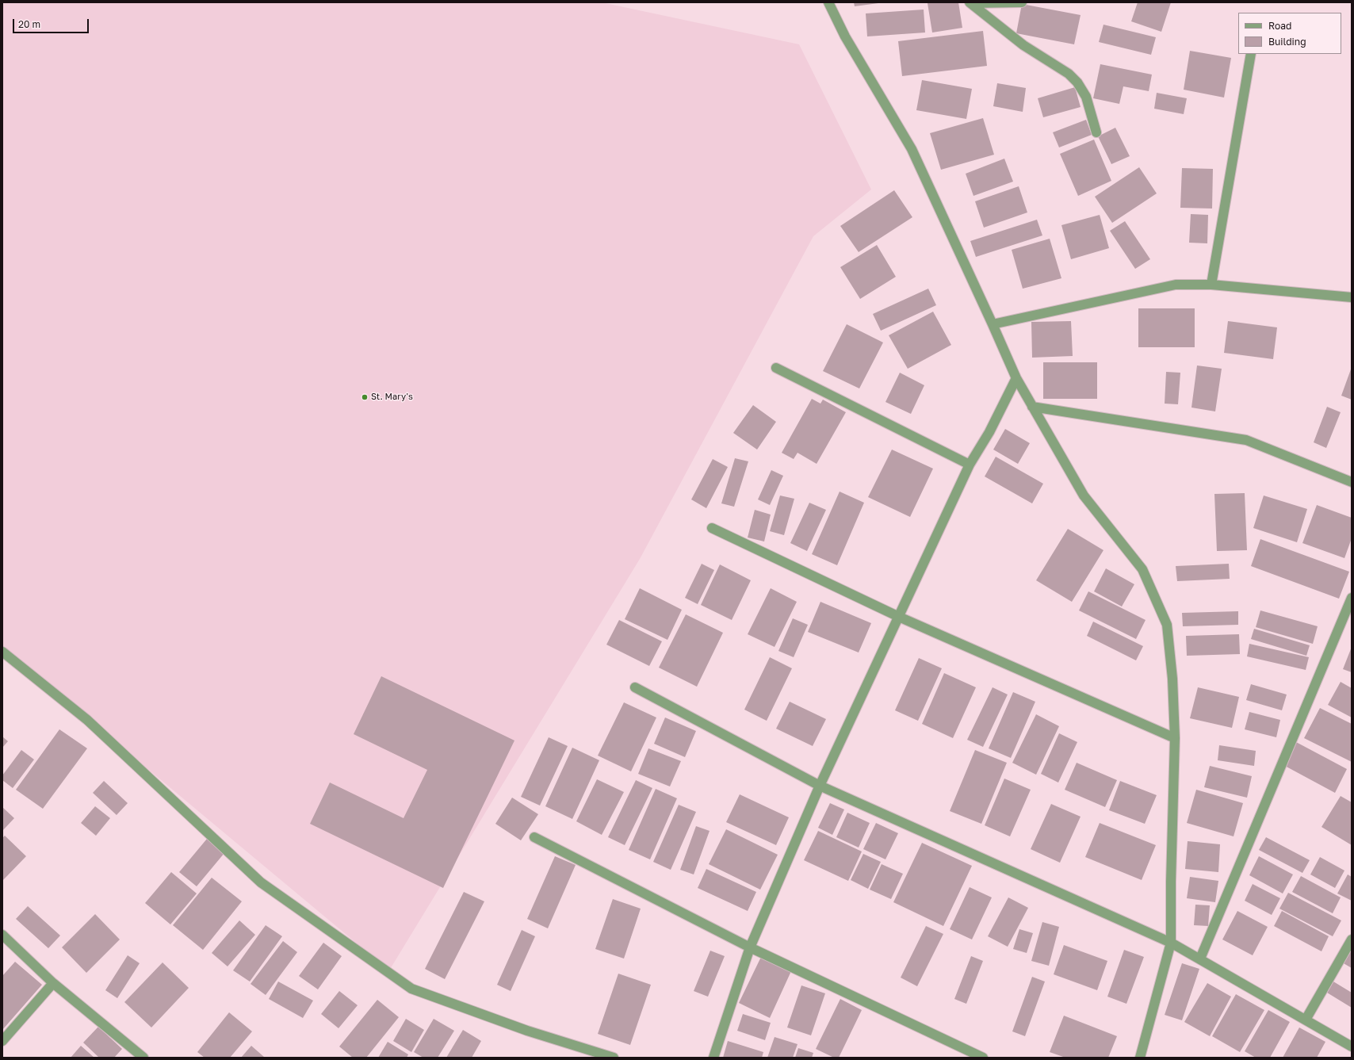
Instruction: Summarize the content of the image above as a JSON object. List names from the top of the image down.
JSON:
{
  "places": ["St. Mary's"],
  "legend": ["Road", "Building"],
  "scale_bar": "20 m"
}
